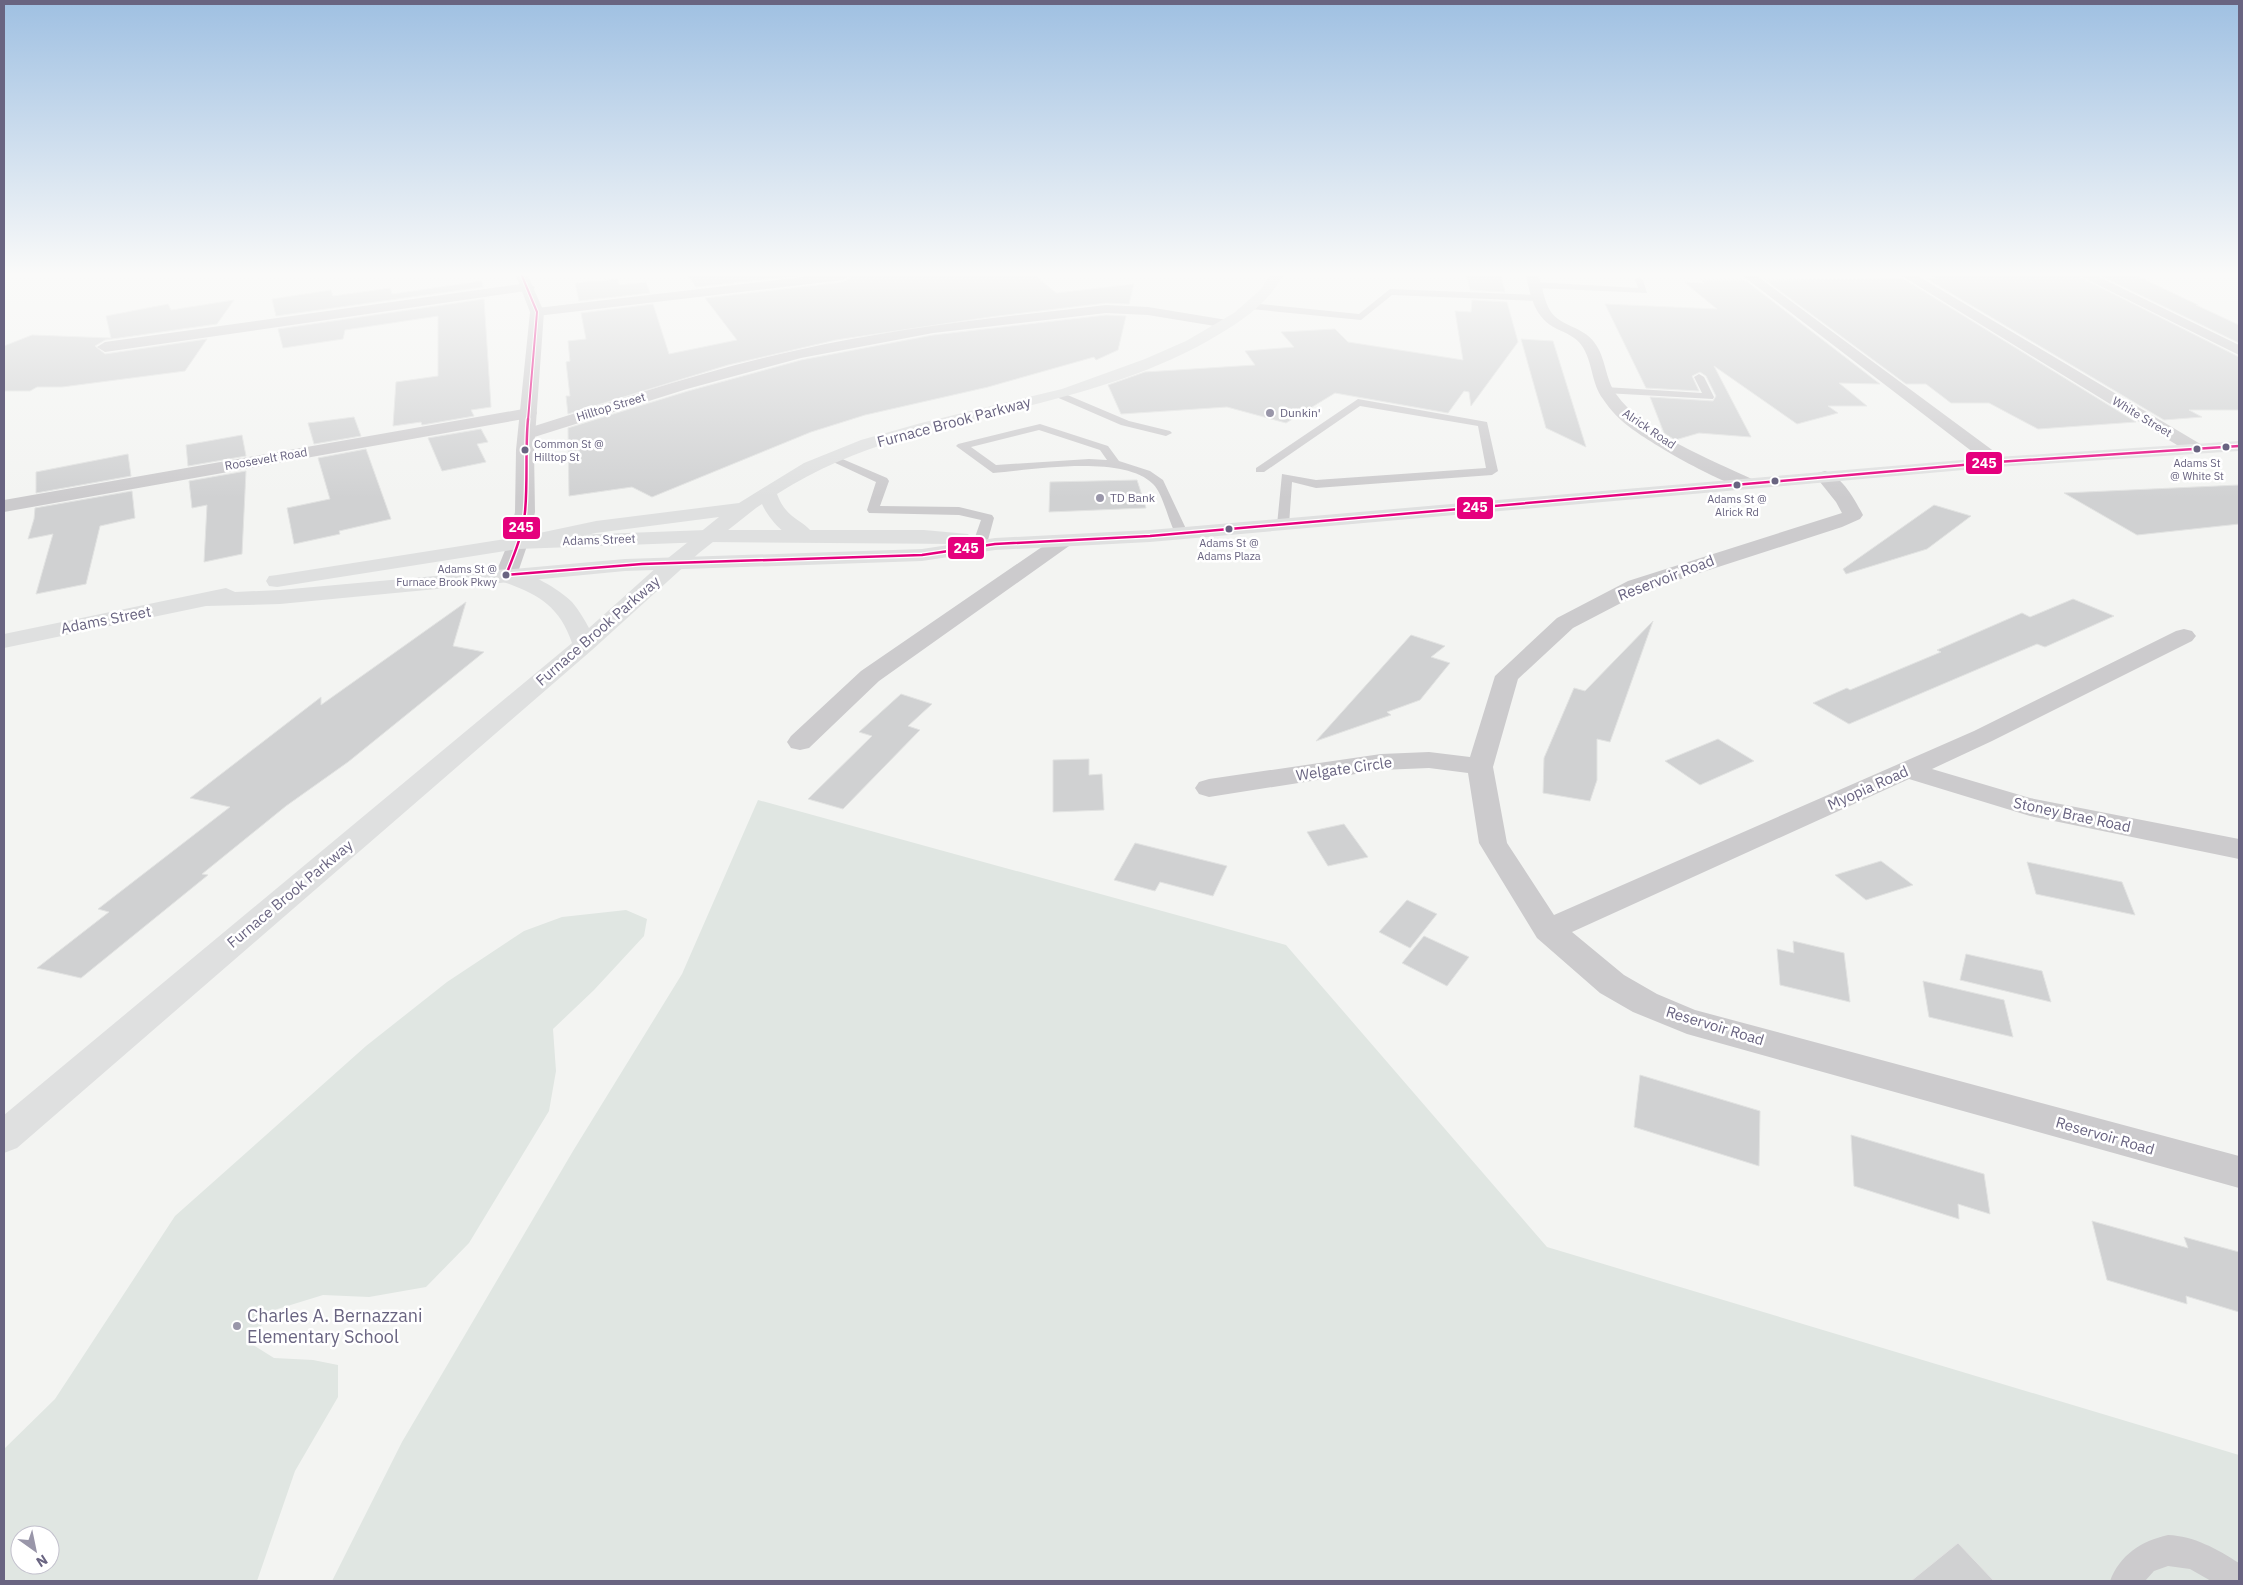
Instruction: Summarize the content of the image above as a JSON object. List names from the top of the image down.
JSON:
{
  "streets": {
    "main road": ["Furnace Brook Parkway", "Adams Street"],
    "street": [
      "Hilltop Street",
      "White Street",
      "Alrick Road",
      "Roosevelt Road",
      "Reservoir Road",
      "Welgate Circle",
      "Myopia Road",
      "Stoney Brae Road"
    ]
  },
  "crossings": [
    ["White Street", "Adams Street"],
    ["Furnace Brook Parkway", "Adams Street"],
    ["Alrick Road", "Adams Street"],
    ["Adams Street", "Reservoir Road"],
    ["Reservoir Road", "Welgate Circle"],
    ["Reservoir Road", "Myopia Road"],
    ["Myopia Road", "Stoney Brae Road"]
  ],
  "places": [
    "Dunkin'",
    "Adams St @ White St",
    "Common St @ Hilltop St",
    "Adams St @ Alrick Rd",
    "TD Bank",
    "Adams St @ Adams Plaza",
    "Adams St @ Furnace Brook Pkwy",
    "Charles A. Bernazzani Elementary School"
  ],
  "lines": ["transit line 245"],
  "north": "bottom right"
}
